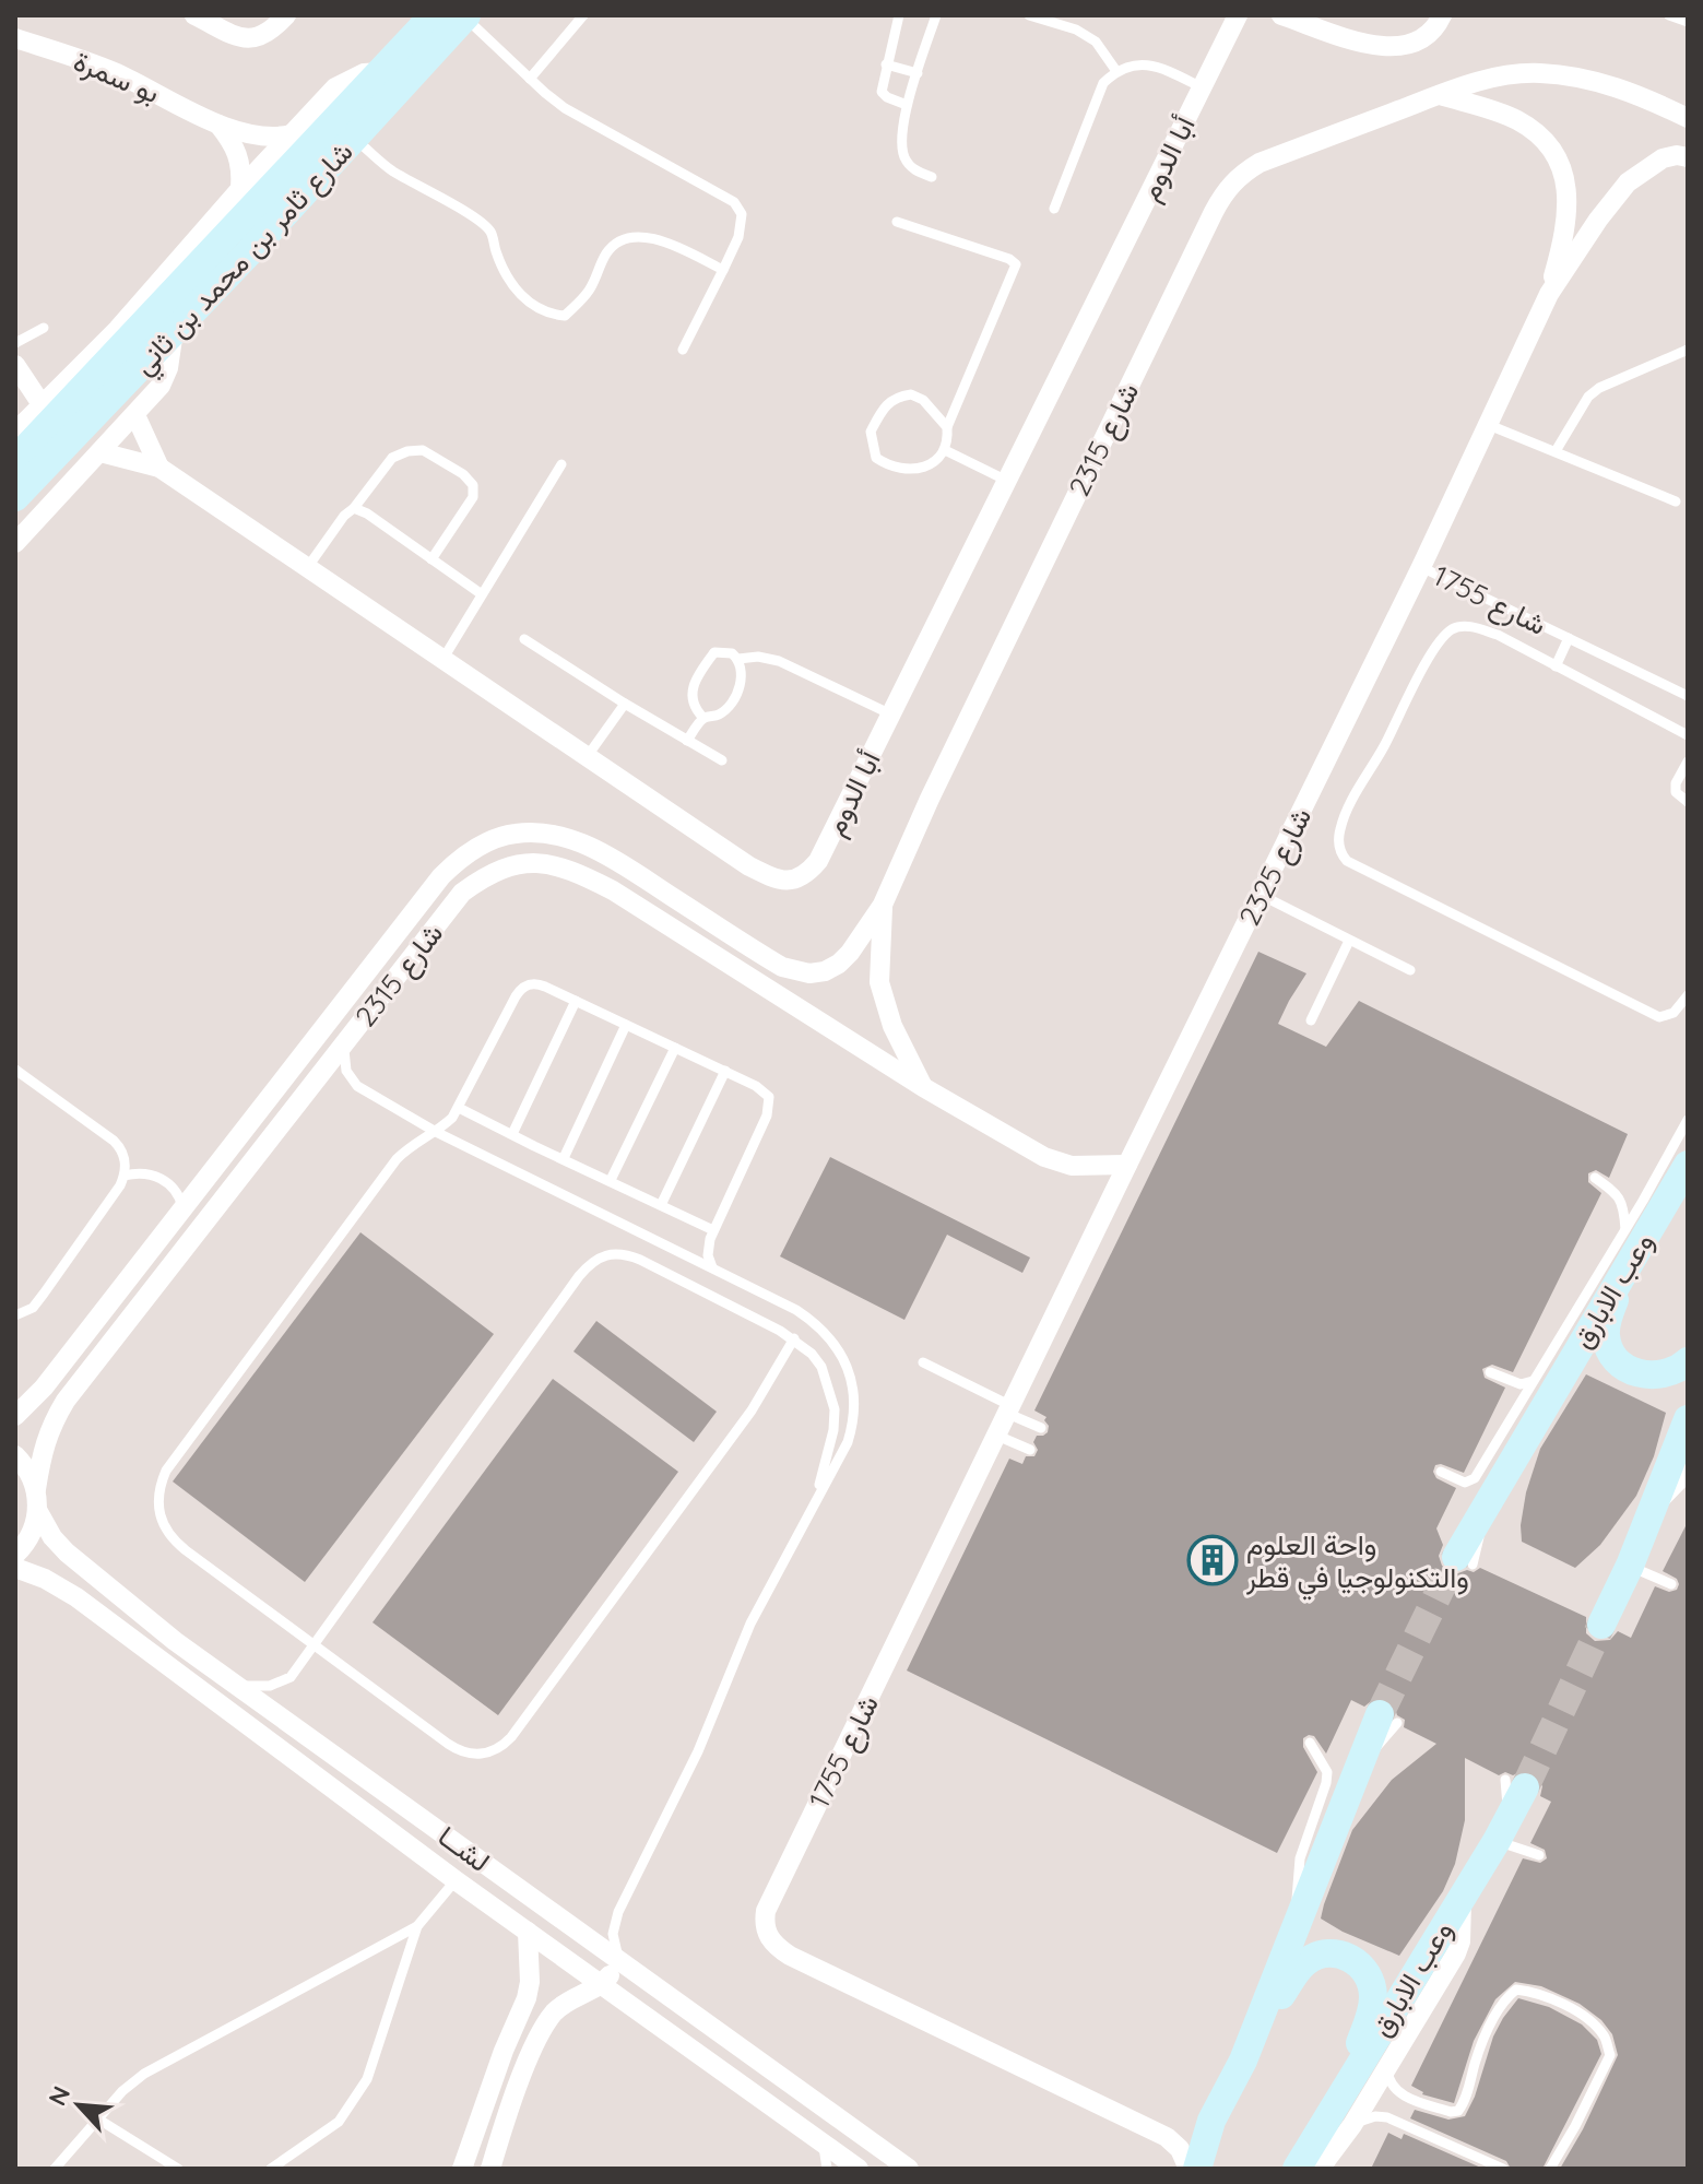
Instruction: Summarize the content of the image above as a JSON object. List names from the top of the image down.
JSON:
{
  "streets": {
    "street": [
      "بو سمرة",
      "أبا الدوم",
      "شارع ثامر بن محمد بن ثاني",
      "شارع 2315",
      "شارع 1755",
      "شارع 2325",
      "وعب الابارق",
      "لشــا"
    ]
  },
  "crossings": [
    ["شارع 2315", "شارع 1755"],
    ["شارع 2315", "شارع 2325"],
    ["شارع 2315", "لشــا"],
    ["شارع 1755", "شارع 2325"]
  ],
  "places": {
    "building": ["واحة العلوم والتكنولوجيا في قطر"]
  },
  "north": "top left"
}
